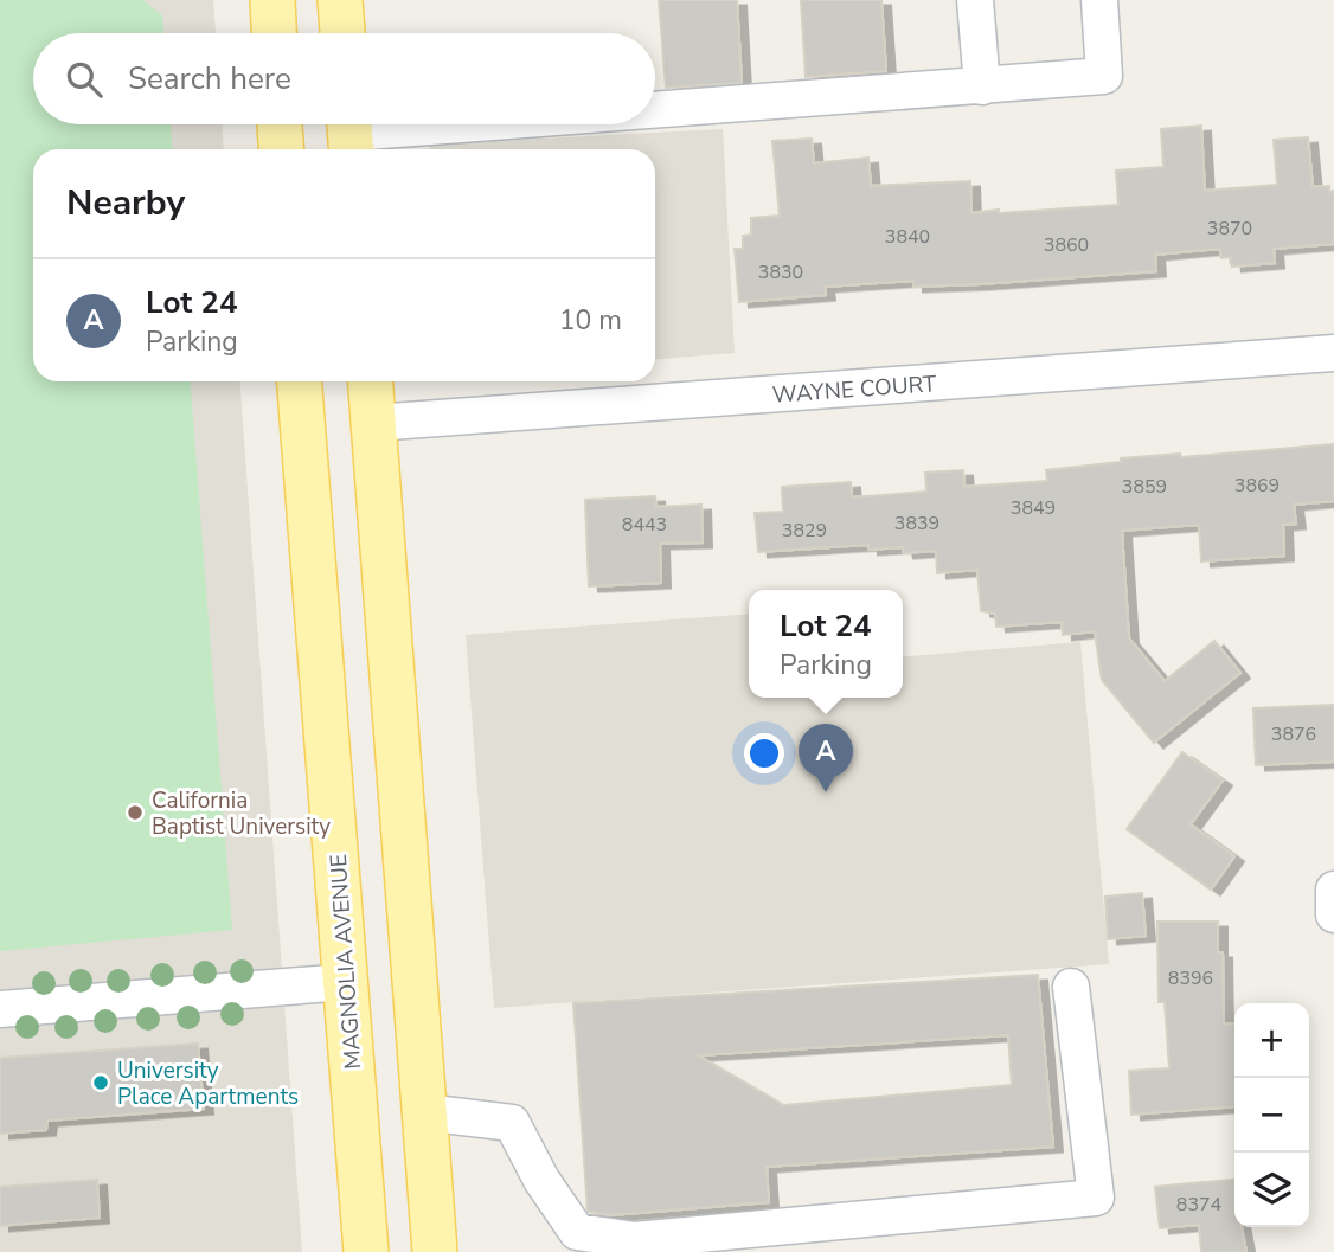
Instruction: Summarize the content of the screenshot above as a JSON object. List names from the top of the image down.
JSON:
{
  "streets": {
    "main road": ["MAGNOLIA AVENUE"],
    "street": ["WAYNE COURT"]
  },
  "places": ["California Baptist University", "University Place Apartments"],
  "house_numbers": [
    "3870",
    "3840",
    "3860",
    "3830",
    "3869",
    "3859",
    "3849",
    "3839",
    "8443",
    "3829",
    "3876",
    "8396",
    "8374"
  ],
  "page": {
    "search": "Search here",
    "heading": "Nearby",
    "list": [
      {
        "mark": "A",
        "name": "Lot 24",
        "note": "Parking",
        "value": "10 m"
      }
    ],
    "popup": ["Lot 24", "Parking"],
    "pins": "A",
    "map_buttons": ["+", "−"]
  }
}
